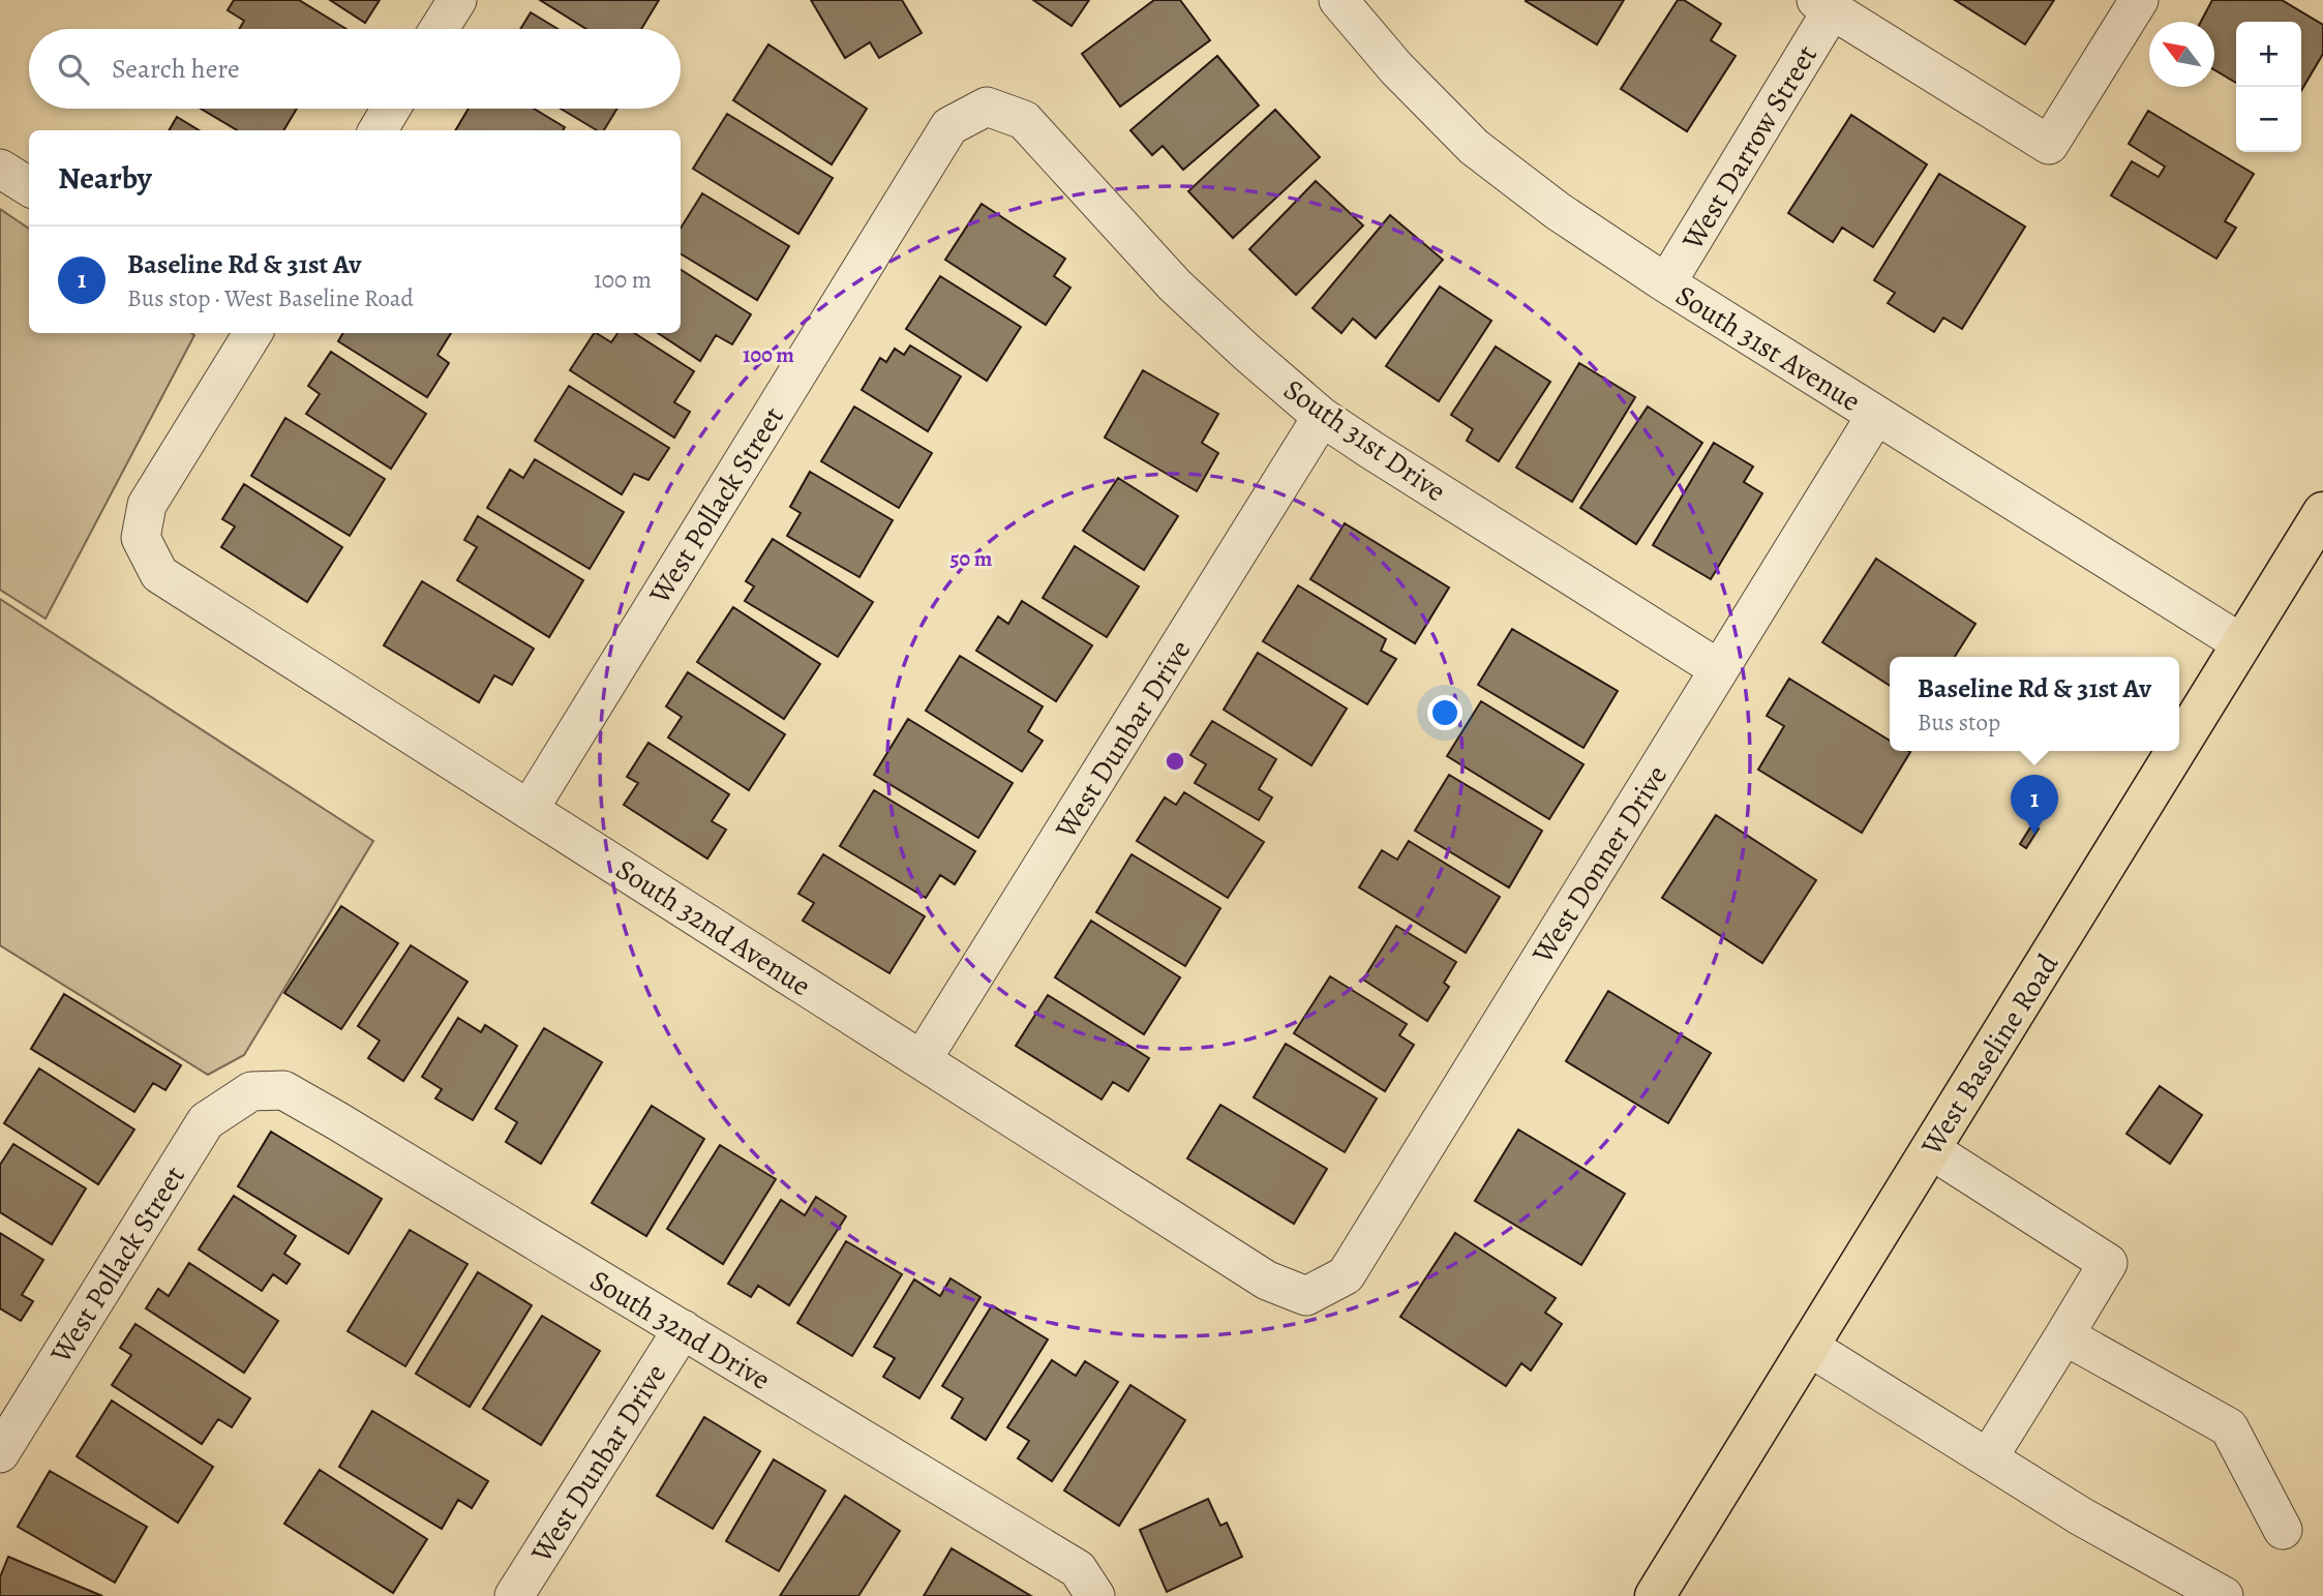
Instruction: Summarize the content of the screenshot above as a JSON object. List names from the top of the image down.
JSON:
{
  "streets": {
    "main road": ["West Baseline Road"],
    "street": [
      "West Darrow Street",
      "South 31st Avenue",
      "South 31st Drive",
      "West Pollack Street",
      "West Dunbar Drive",
      "West Donner Drive",
      "South 32nd Avenue",
      "South 32nd Drive"
    ]
  },
  "crossings": [
    ["West Darrow Street", "South 31st Avenue"],
    ["South 31st Avenue", "West Donner Drive"],
    ["South 31st Avenue", "West Baseline Road"],
    ["South 31st Drive", "West Pollack Street"],
    ["South 31st Drive", "West Dunbar Drive"],
    ["South 31st Drive", "West Donner Drive"],
    ["West Pollack Street", "South 32nd Avenue"],
    ["West Pollack Street", "South 32nd Drive"],
    ["West Dunbar Drive", "South 32nd Avenue"],
    ["West Dunbar Drive", "South 32nd Drive"],
    ["West Donner Drive", "South 32nd Avenue"]
  ],
  "north": "top left",
  "page": {
    "map_buttons": ["+", "−"],
    "search": "Search here",
    "heading": "Nearby",
    "list": [
      {
        "mark": "1",
        "name": "Baseline Rd & 31st Av",
        "note": "Bus stop · West Baseline Road",
        "value": "100 m"
      }
    ],
    "popup": ["Baseline Rd & 31st Av", "Bus stop"],
    "pins": "1"
  },
  "rings": ["100 m", "50 m"]
}
